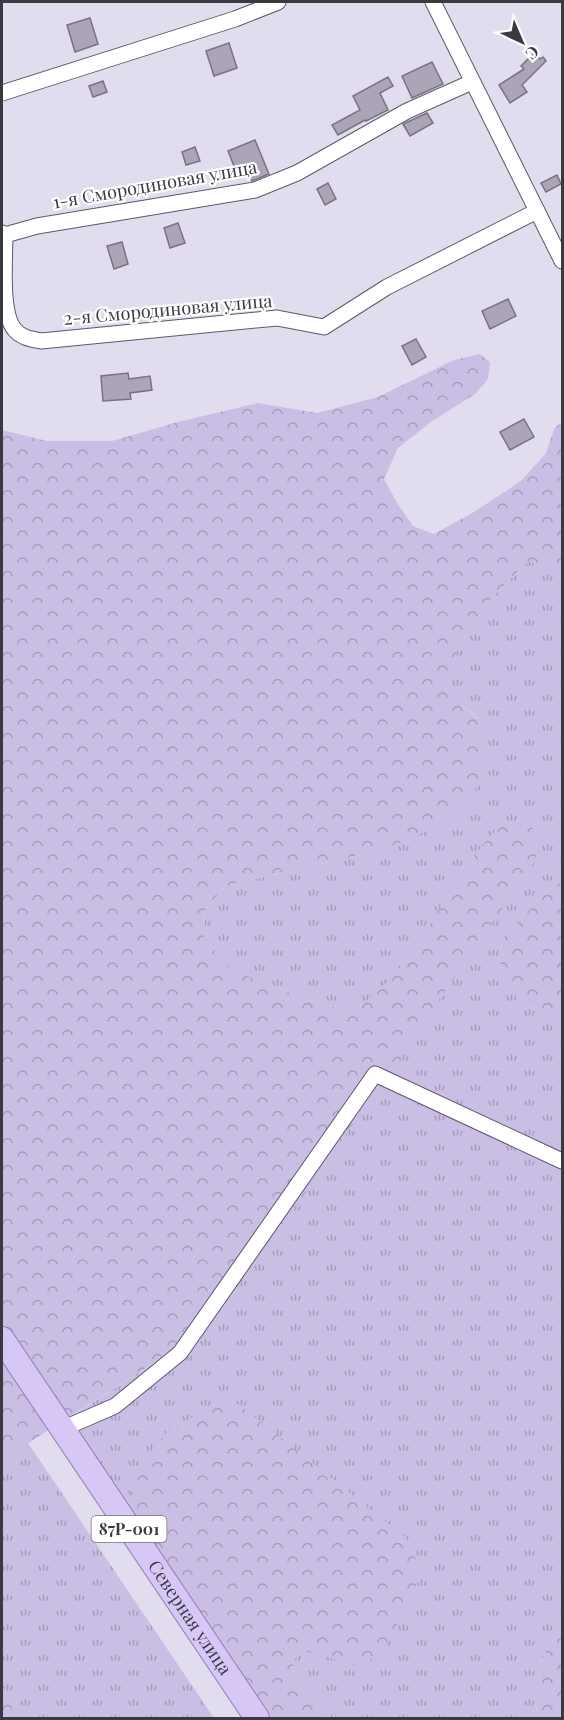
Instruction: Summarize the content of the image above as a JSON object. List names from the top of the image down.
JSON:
{
  "streets": {
    "main road": ["87Р-001", "Северная улица"],
    "street": ["1-я Смородиновая улица", "2-я Смородиновая улица"]
  },
  "crossings": [
    ["1-я Смородиновая улица", "2-я Смородиновая улица"]
  ],
  "north": "bottom right"
}
